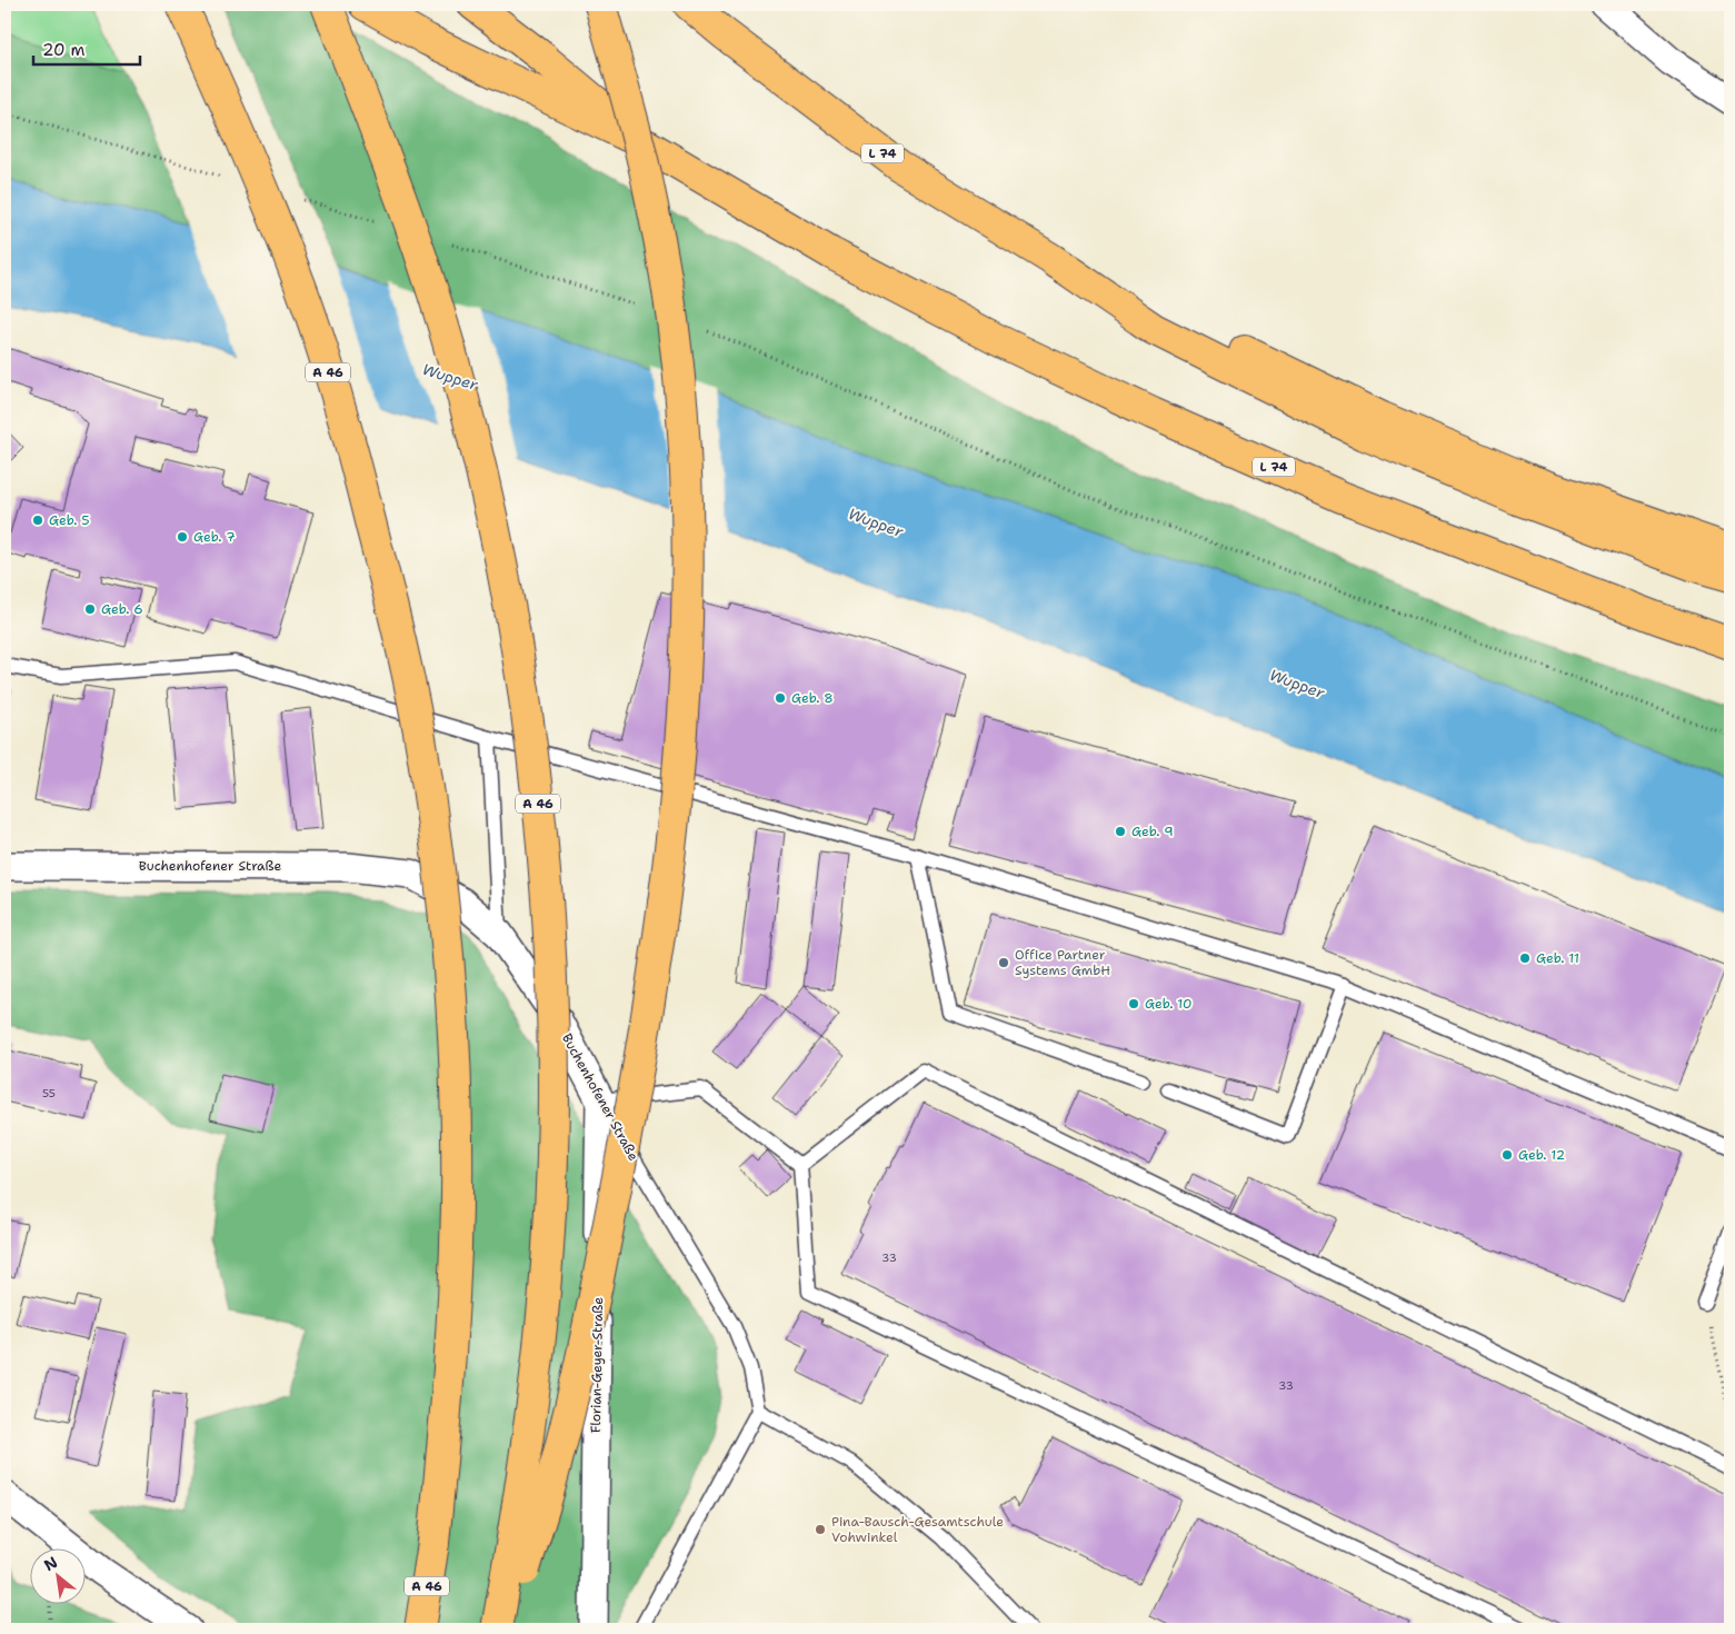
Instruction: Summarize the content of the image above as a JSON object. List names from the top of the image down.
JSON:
{
  "streets": {
    "highway": ["L 74", "A 46"],
    "street": ["Buchenhofener Straße", "Florian-Geyer-Straße"]
  },
  "crossings": [
    ["Buchenhofener Straße", "Florian-Geyer-Straße"]
  ],
  "water": ["Wupper"],
  "places": [
    "Geb. 5",
    "Geb. 7",
    "Geb. 6",
    "Geb. 8",
    "Geb. 9",
    "Geb. 11",
    "Office Partner Systems GmbH",
    "Geb. 10",
    "Geb. 12",
    "Pina-Bausch-Gesamtschule Vohwinkel"
  ],
  "house_numbers": ["55", "33", "33"],
  "scale_bar": "20 m",
  "north": "top left"
}
